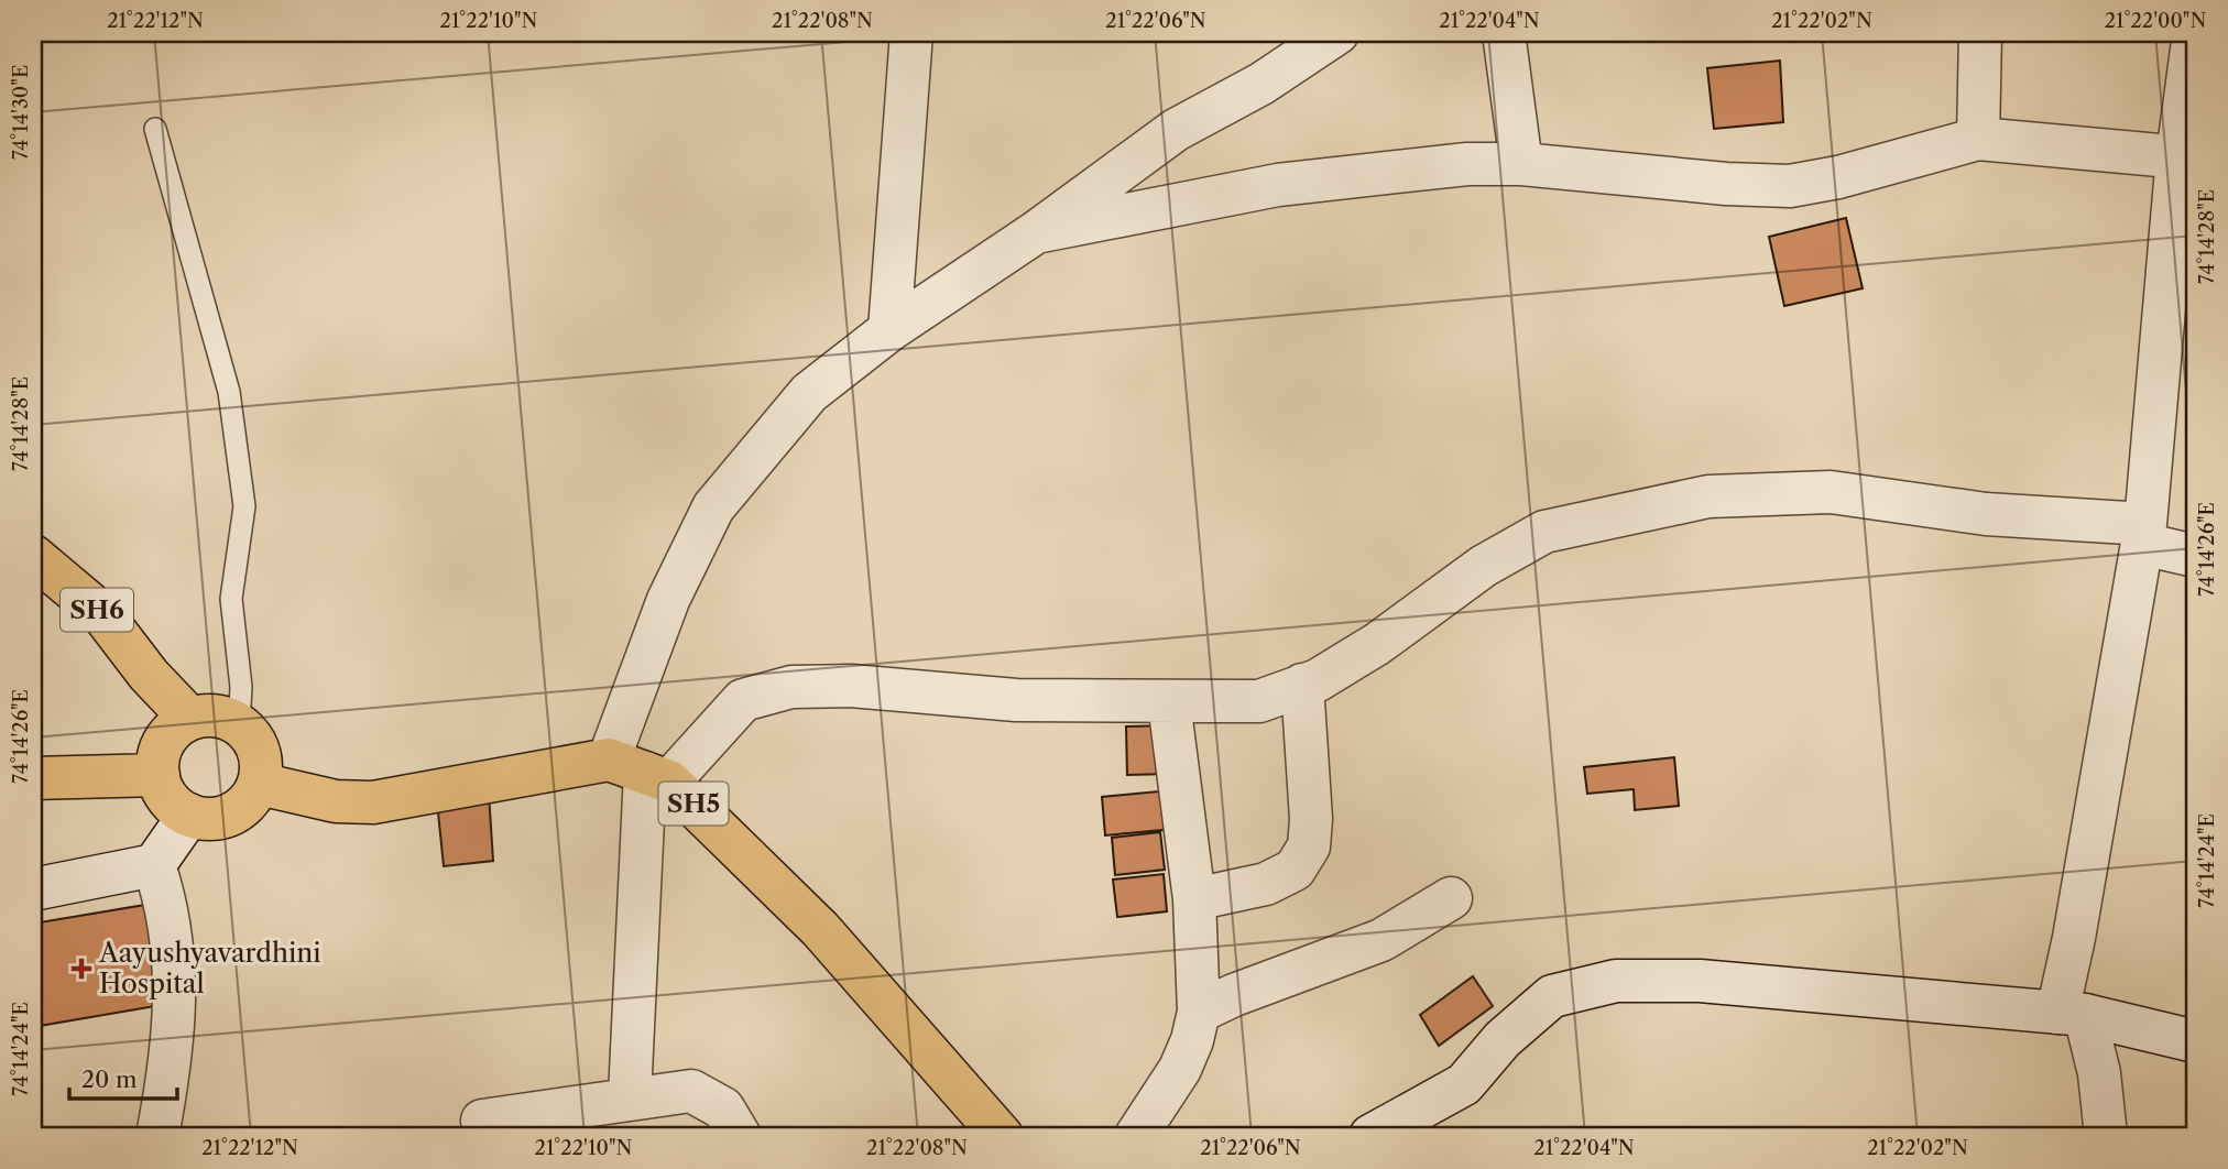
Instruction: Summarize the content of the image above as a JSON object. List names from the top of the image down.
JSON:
{
  "streets": {
    "main road": ["SH6", "SH5"]
  },
  "places": {
    "health": ["Aayushyavardhini Hospital"]
  },
  "scale_bar": "20 m",
  "coordinates": [
    "21°22'12\"N",
    "21°22'10\"N",
    "21°22'08\"N",
    "21°22'06\"N",
    "21°22'04\"N",
    "21°22'02\"N",
    "21°22'00\"N",
    "74°14'30\"E",
    "74°14'28\"E",
    "74°14'26\"E",
    "74°14'24\"E"
  ]
}
